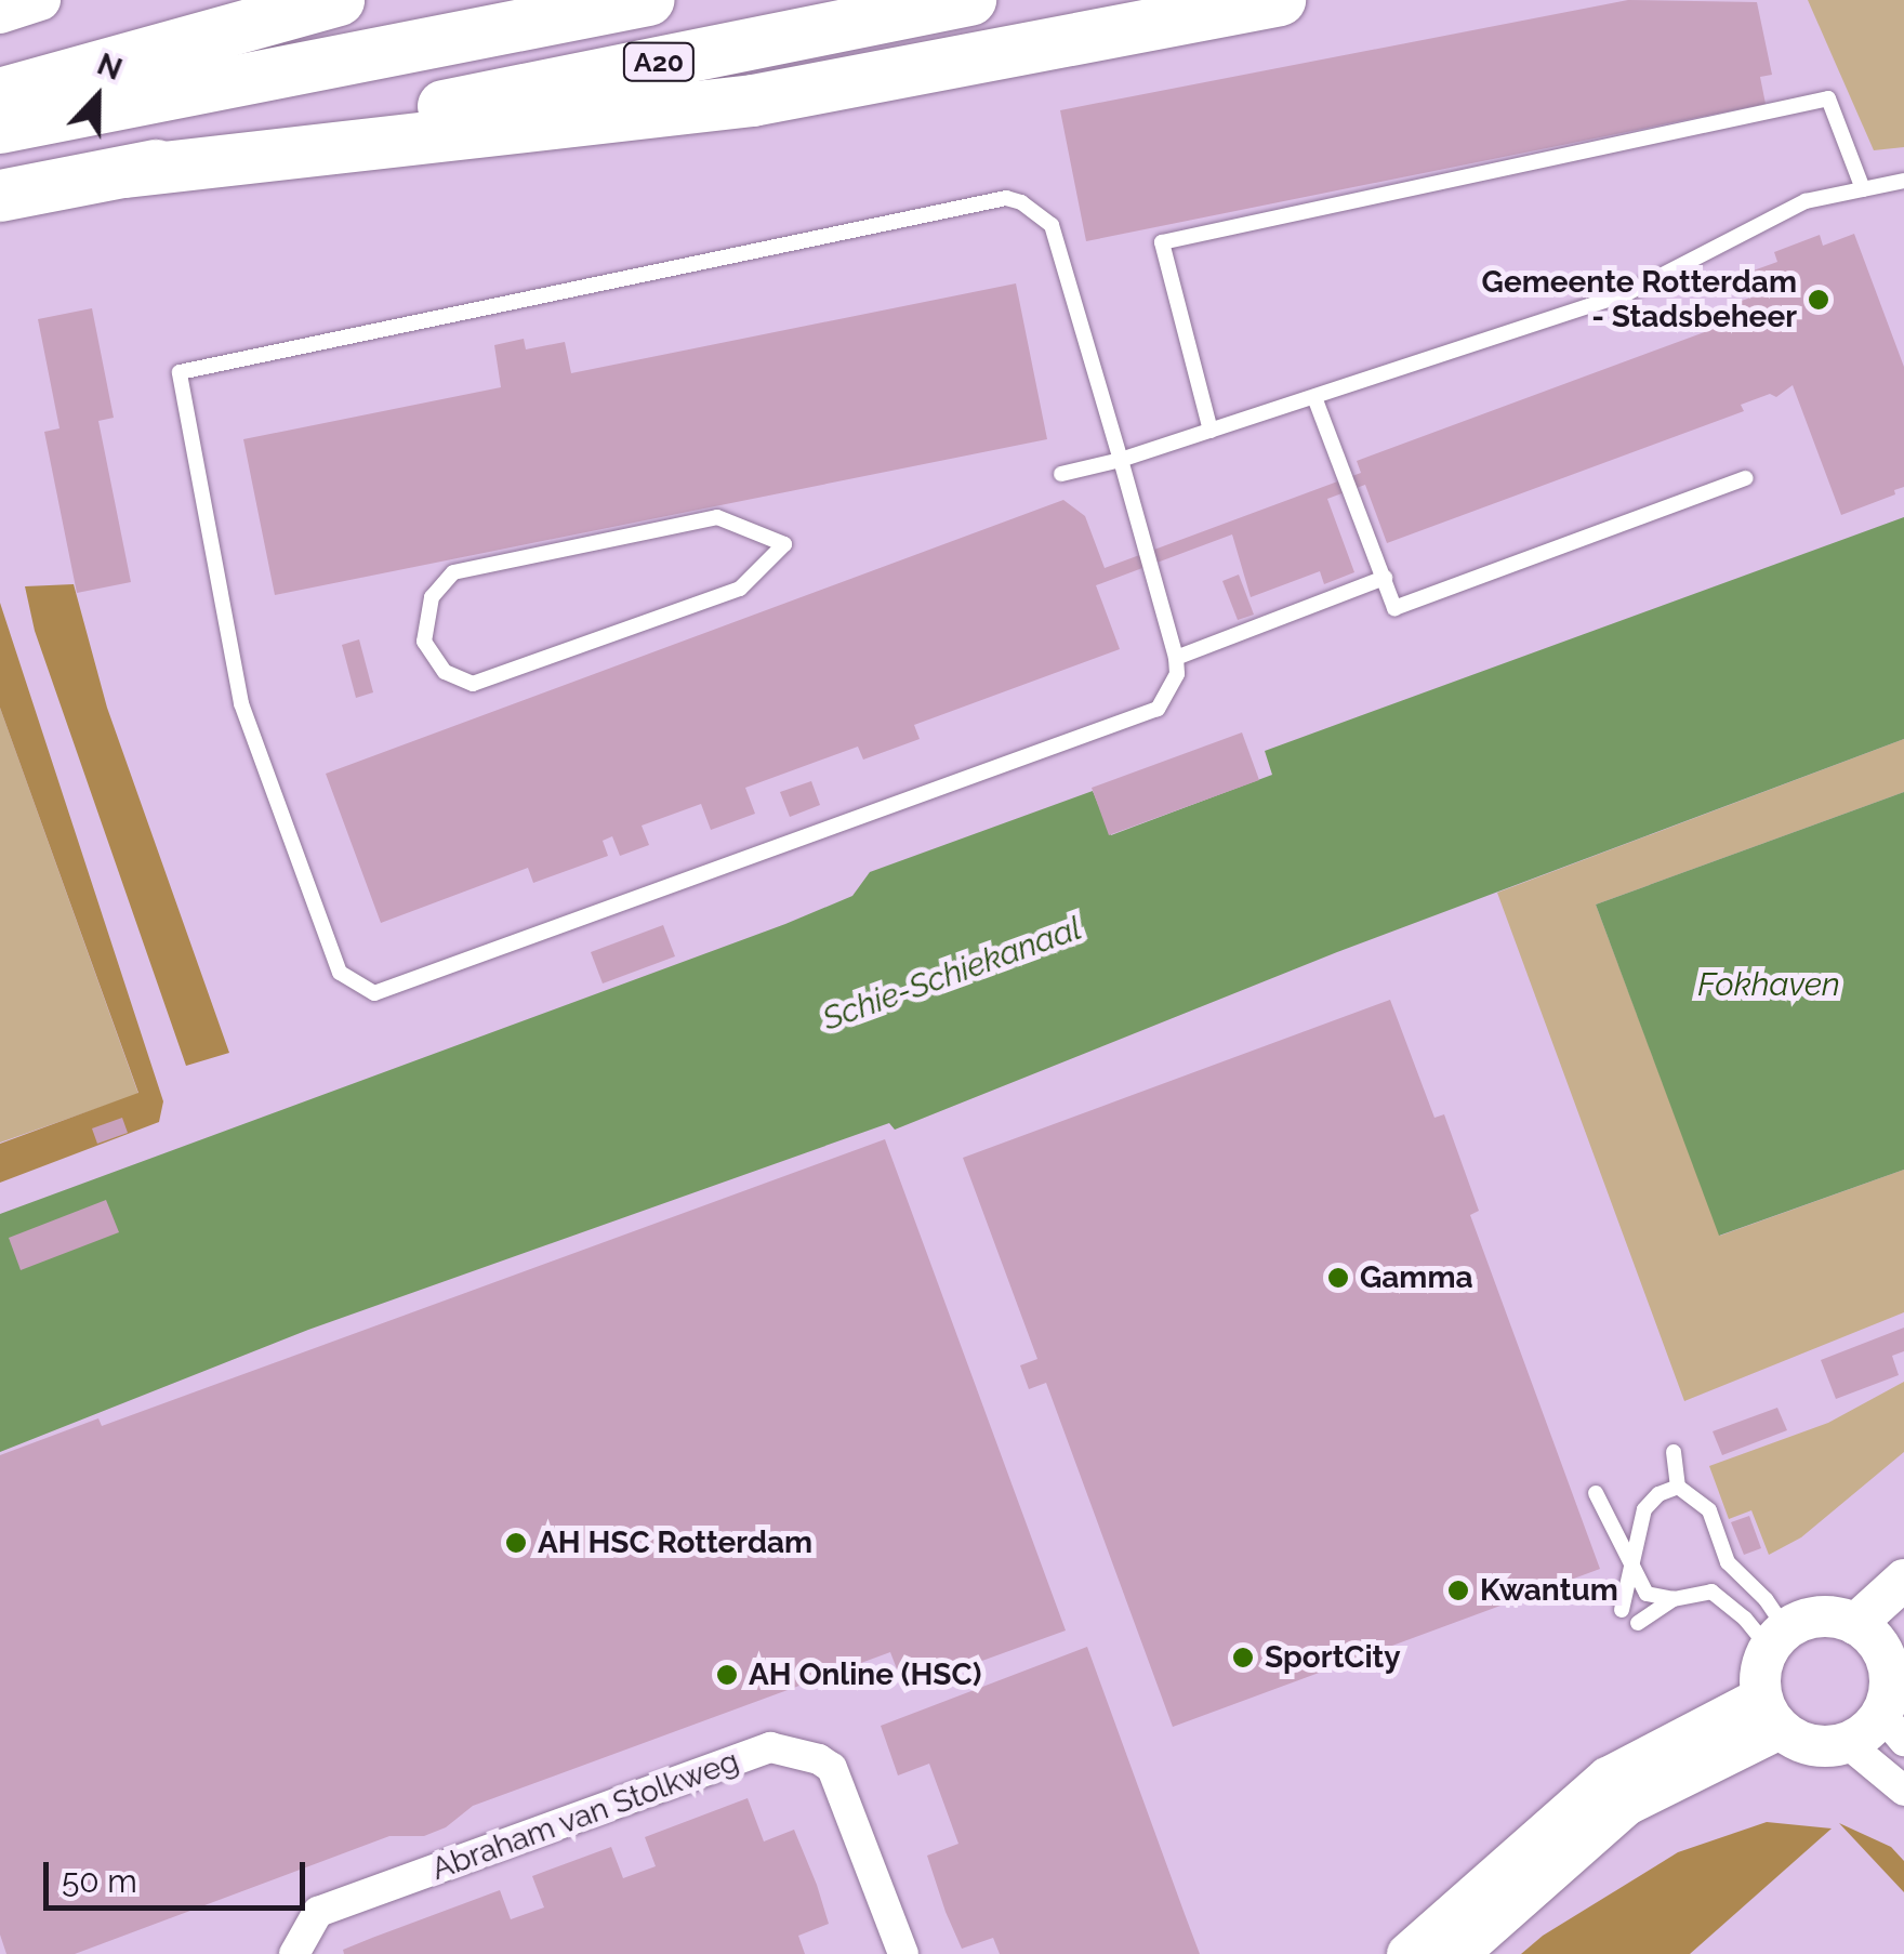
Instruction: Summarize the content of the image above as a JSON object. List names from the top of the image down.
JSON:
{
  "streets": {
    "highway": ["A20"],
    "street": ["Abraham van Stolkweg"]
  },
  "water": ["Schie-Schiekanaal", "Fokhaven"],
  "places": [
    "Gemeente Rotterdam - Stadsbeheer",
    "Gamma",
    "AH HSC Rotterdam",
    "Kwantum",
    "SportCity",
    "AH Online (HSC)"
  ],
  "scale_bar": "50 m",
  "north": "top"
}
